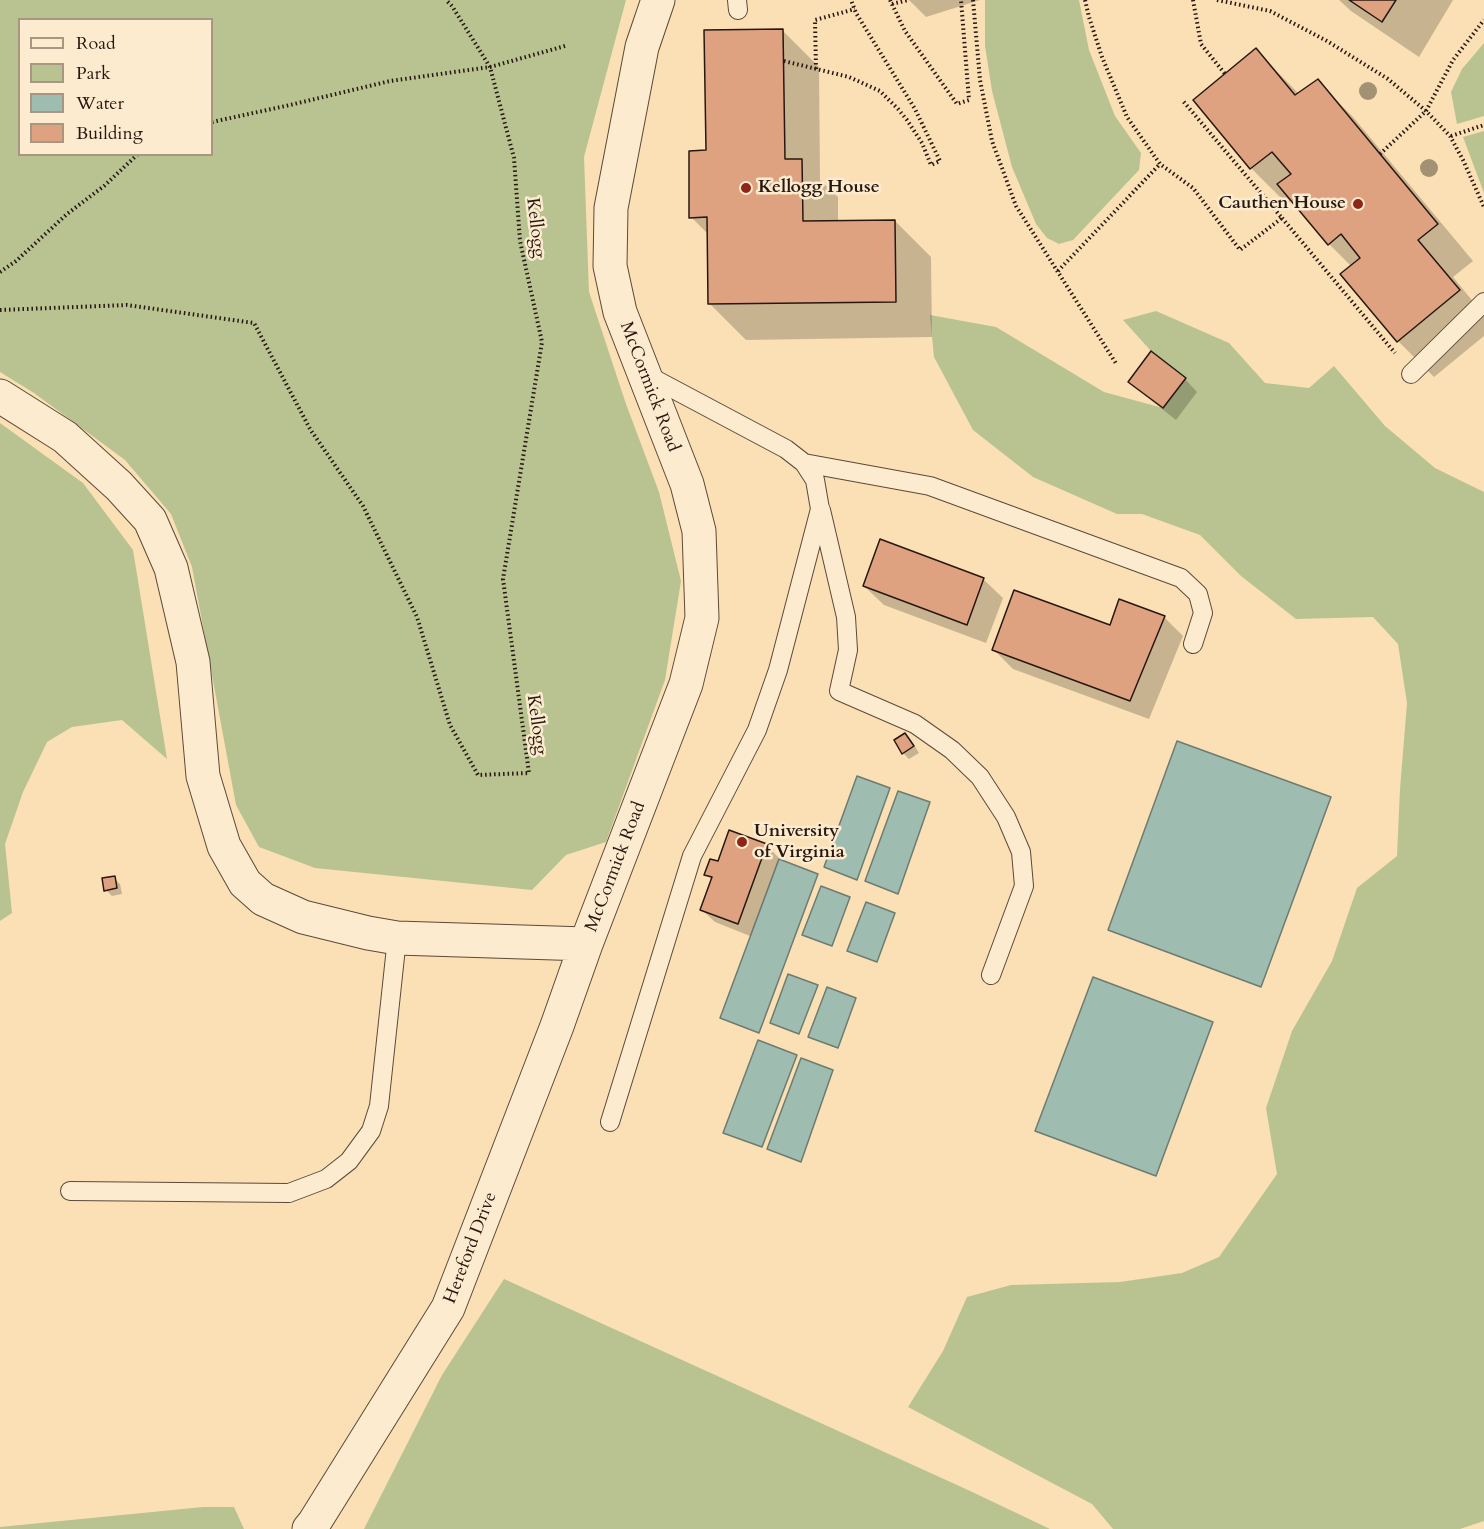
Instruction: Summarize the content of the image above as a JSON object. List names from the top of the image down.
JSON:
{
  "streets": {
    "street": ["McCormick Road", "Hereford Drive"],
    "path": ["Kellogg"]
  },
  "crossings": [
    ["McCormick Road", "Hereford Drive"]
  ],
  "places": ["Kellogg House", "Cauthen House", "University of Virginia"],
  "legend": [
    "Road",
    "Park",
    "Water",
    "Building"
  ]
}
